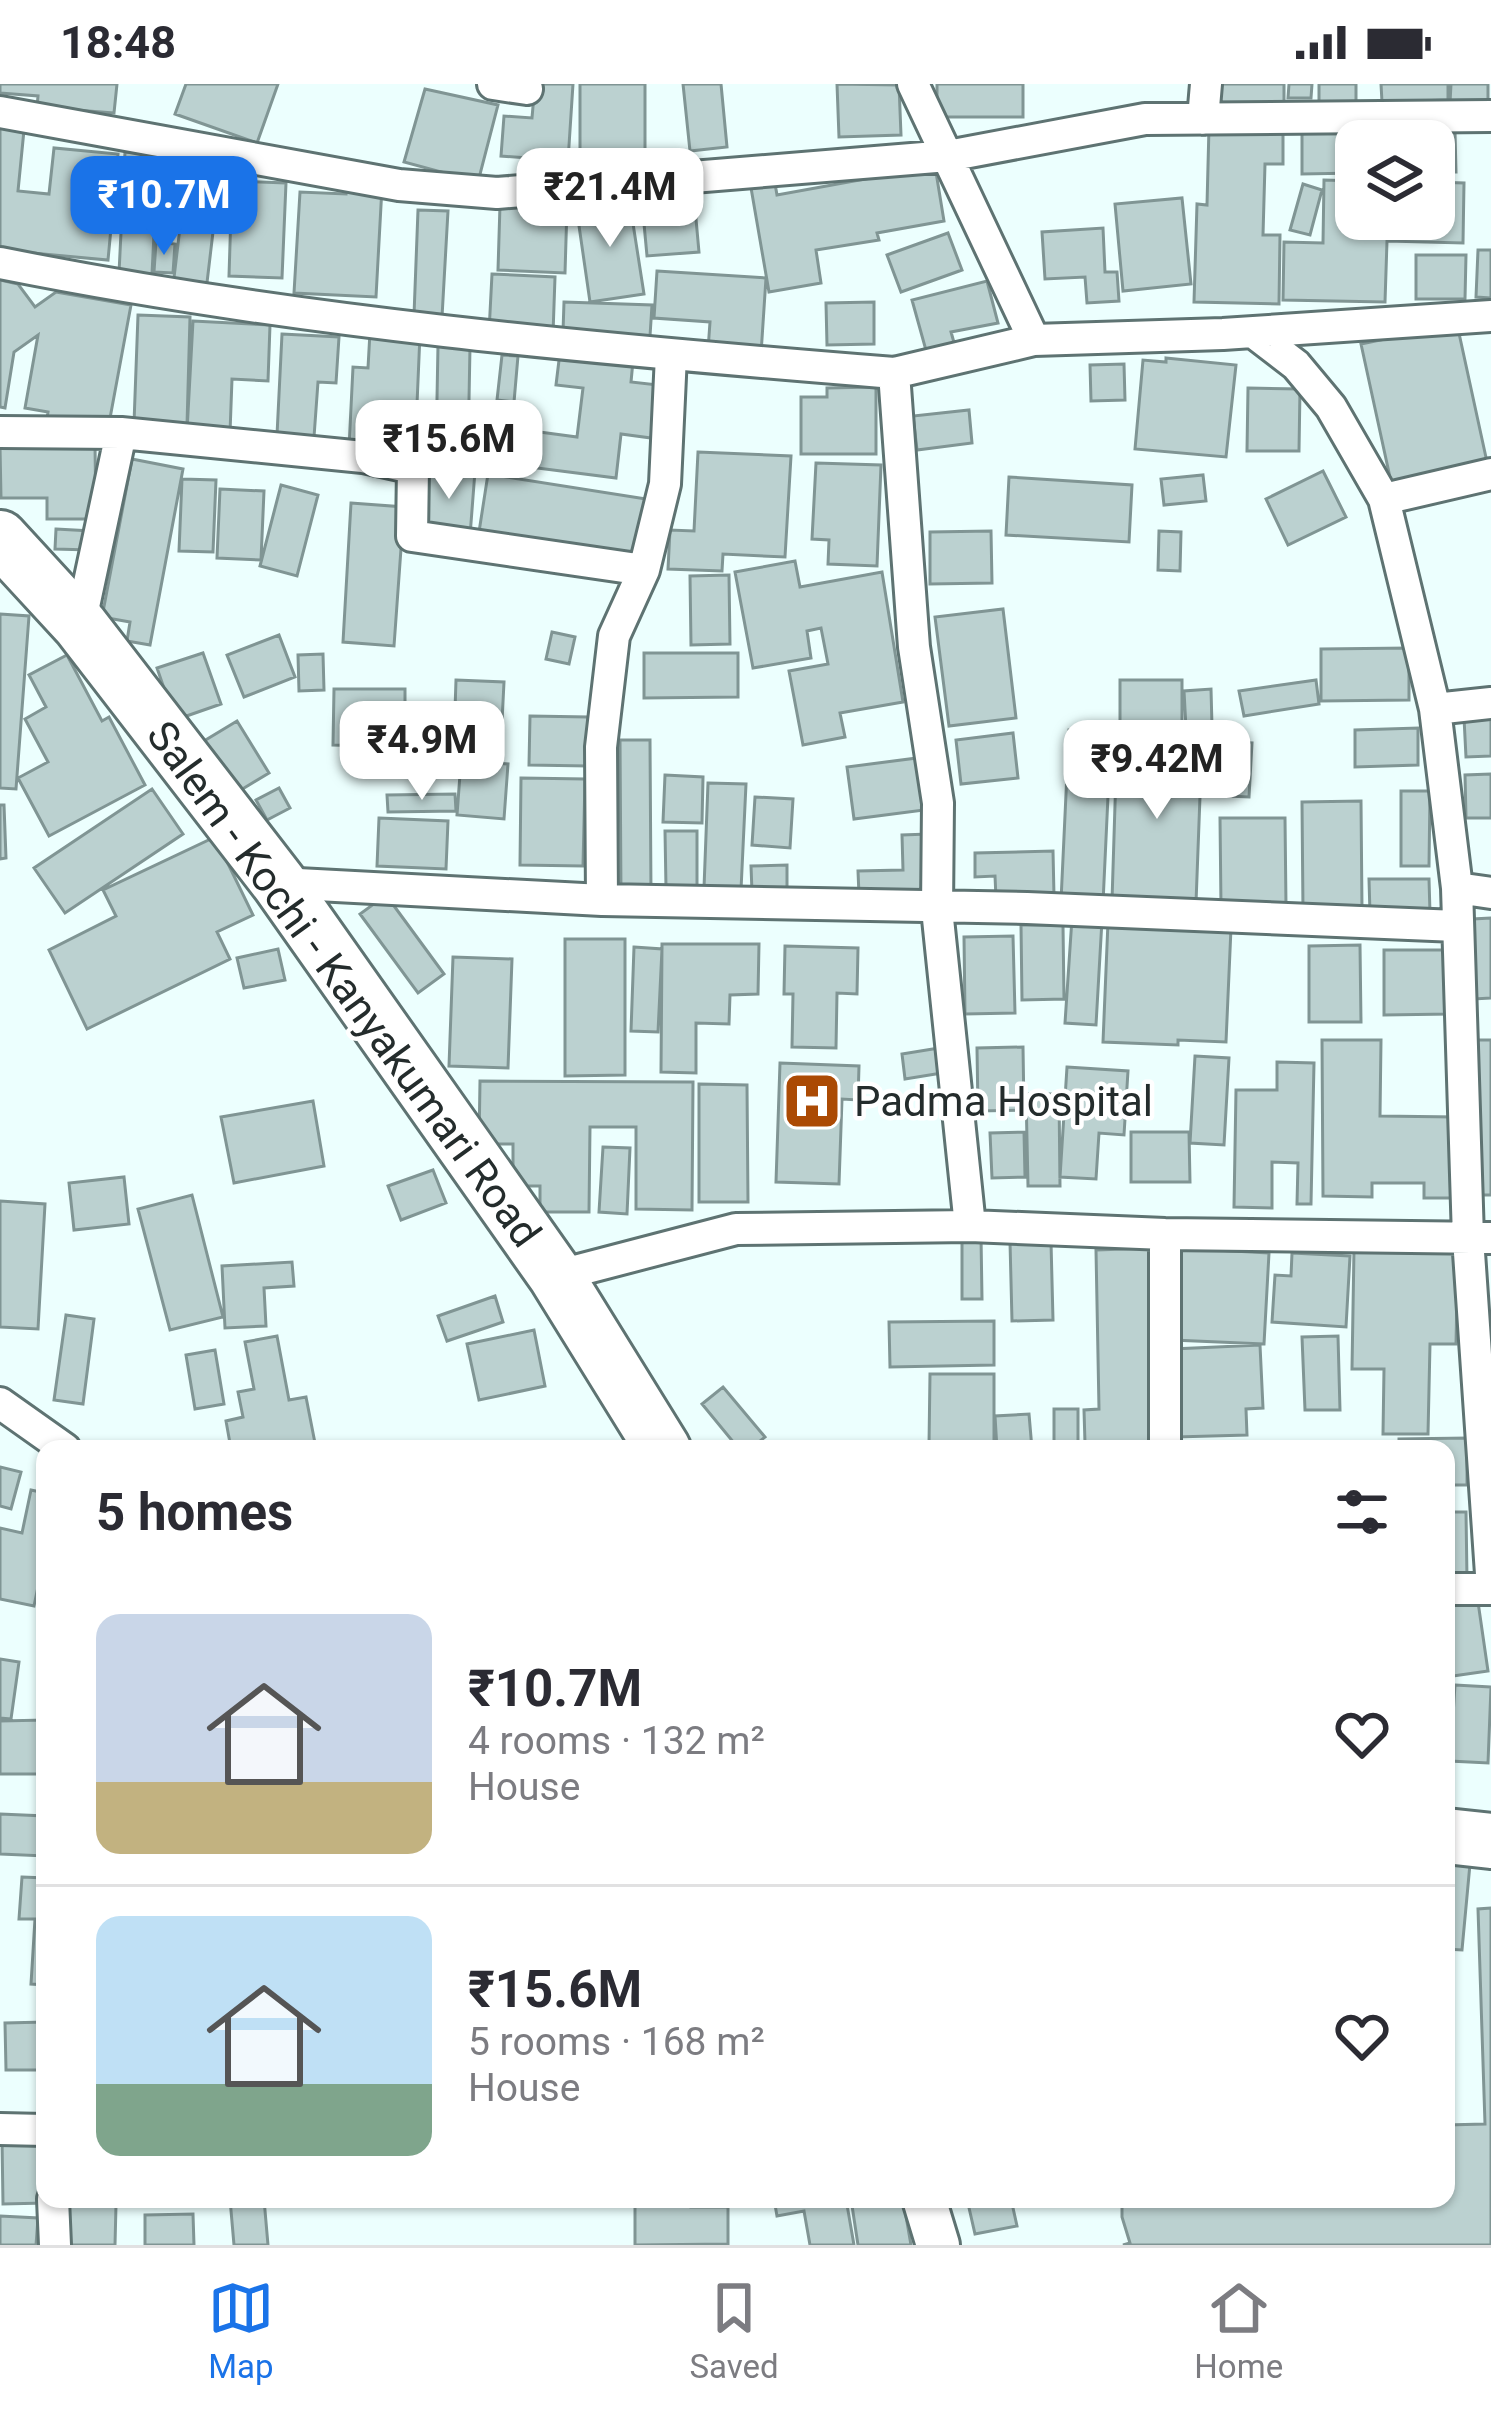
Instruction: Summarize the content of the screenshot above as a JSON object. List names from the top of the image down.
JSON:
{
  "streets": {
    "highway": ["Salem - Kochi - Kanyakumari Road"]
  },
  "places": {
    "hospital": ["Padma Hospital"]
  },
  "page": {
    "status": "18:48",
    "price": [
      "₹21.4M",
      "₹10.7M",
      "₹15.6M",
      "₹4.9M",
      "₹9.42M"
    ],
    "heading": "5 homes",
    "list": [
      {
        "name": "₹10.7M",
        "note": "4 rooms · 132 m² · House"
      },
      {
        "name": "₹15.6M",
        "note": "5 rooms · 168 m² · House"
      }
    ],
    "tabs": ["Map", "Saved", "Home"]
  }
}
